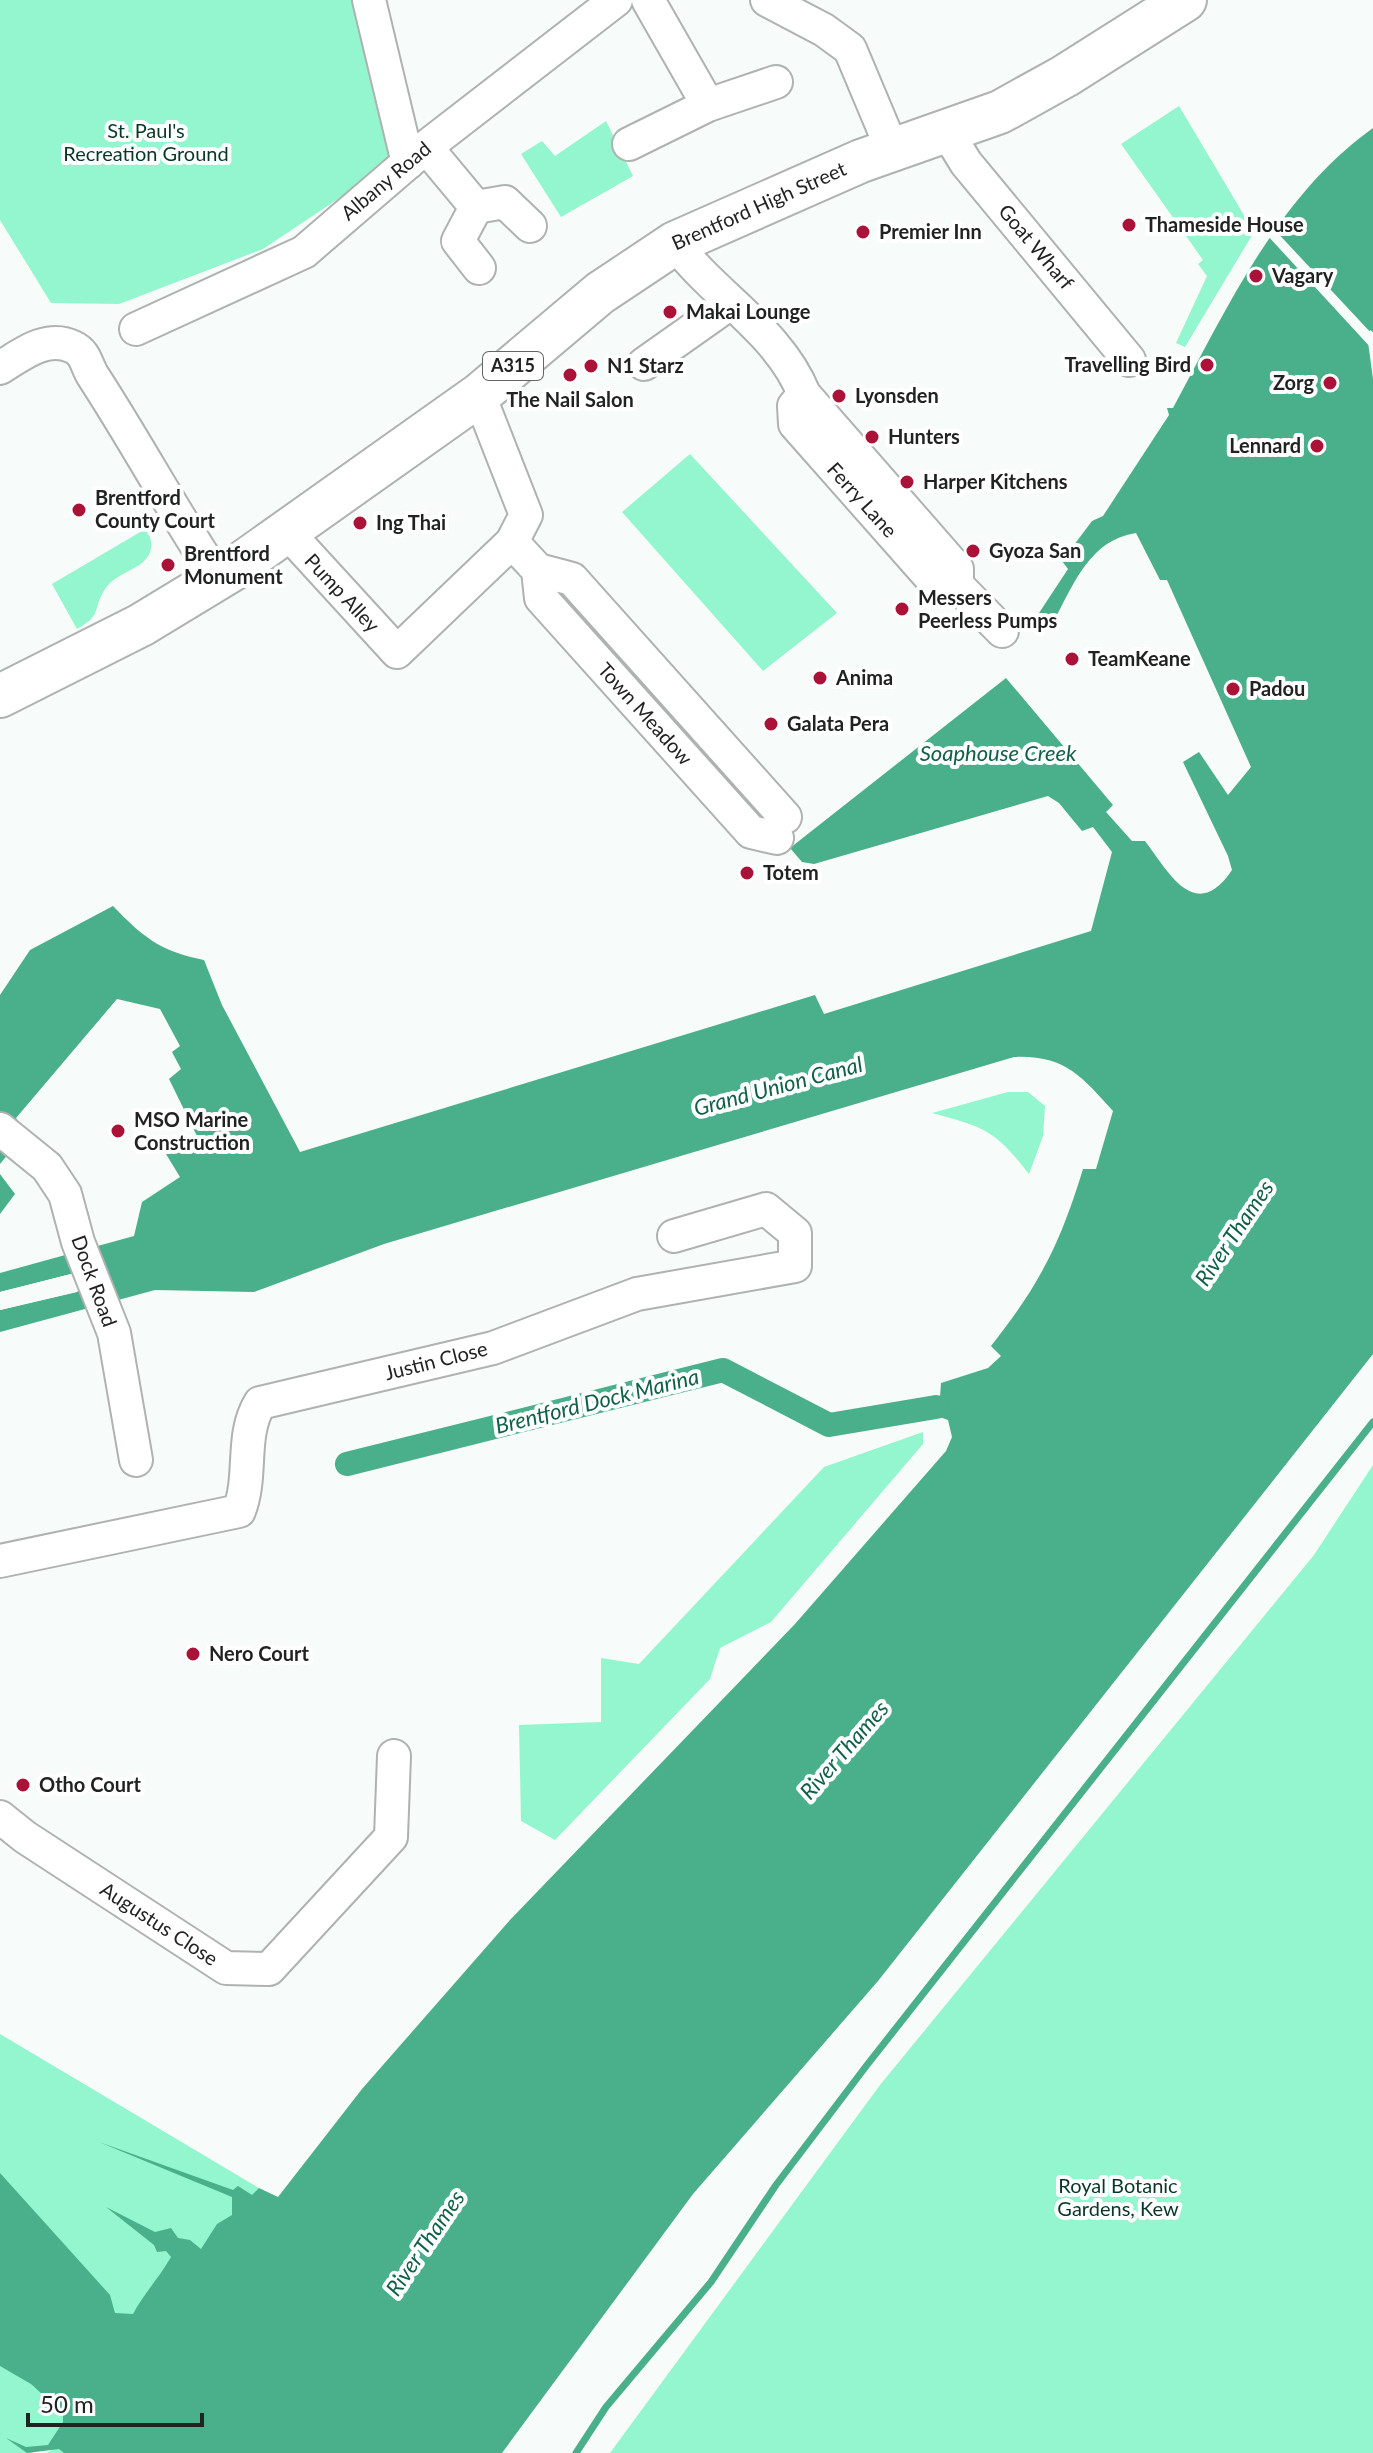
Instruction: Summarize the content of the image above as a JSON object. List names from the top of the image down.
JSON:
{
  "streets": {
    "main road": ["Brentford High Street", "A315"],
    "street": [
      "Albany Road",
      "Goat Wharf",
      "Ferry Lane",
      "Pump Alley",
      "Town Meadow",
      "Dock Road",
      "Justin Close",
      "Augustus Close"
    ]
  },
  "crossings": [
    ["Brentford High Street", "Goat Wharf"],
    ["Brentford High Street", "Ferry Lane"],
    ["Brentford High Street", "Pump Alley"],
    ["Pump Alley", "Town Meadow"]
  ],
  "water": [
    "Soaphouse Creek",
    "Grand Union Canal",
    "River Thames",
    "Brentford Dock Marina"
  ],
  "parks": ["St. Paul's Recreation Ground", "Royal Botanic Gardens, Kew"],
  "places": [
    "Thameside House",
    "Premier Inn",
    "Vagary",
    "Makai Lounge",
    "Travelling Bird",
    "N1 Starz",
    "The Nail Salon",
    "Zorg",
    "Lyonsden",
    "Hunters",
    "Lennard",
    "Harper Kitchens",
    "Brentford County Court",
    "Ing Thai",
    "Gyoza San",
    "Brentford Monument",
    "Messers Peerless Pumps",
    "TeamKeane",
    "Anima",
    "Padou",
    "Galata Pera",
    "Totem",
    "MSO Marine Construction",
    "Nero Court",
    "Otho Court"
  ],
  "scale_bar": "50 m"
}
